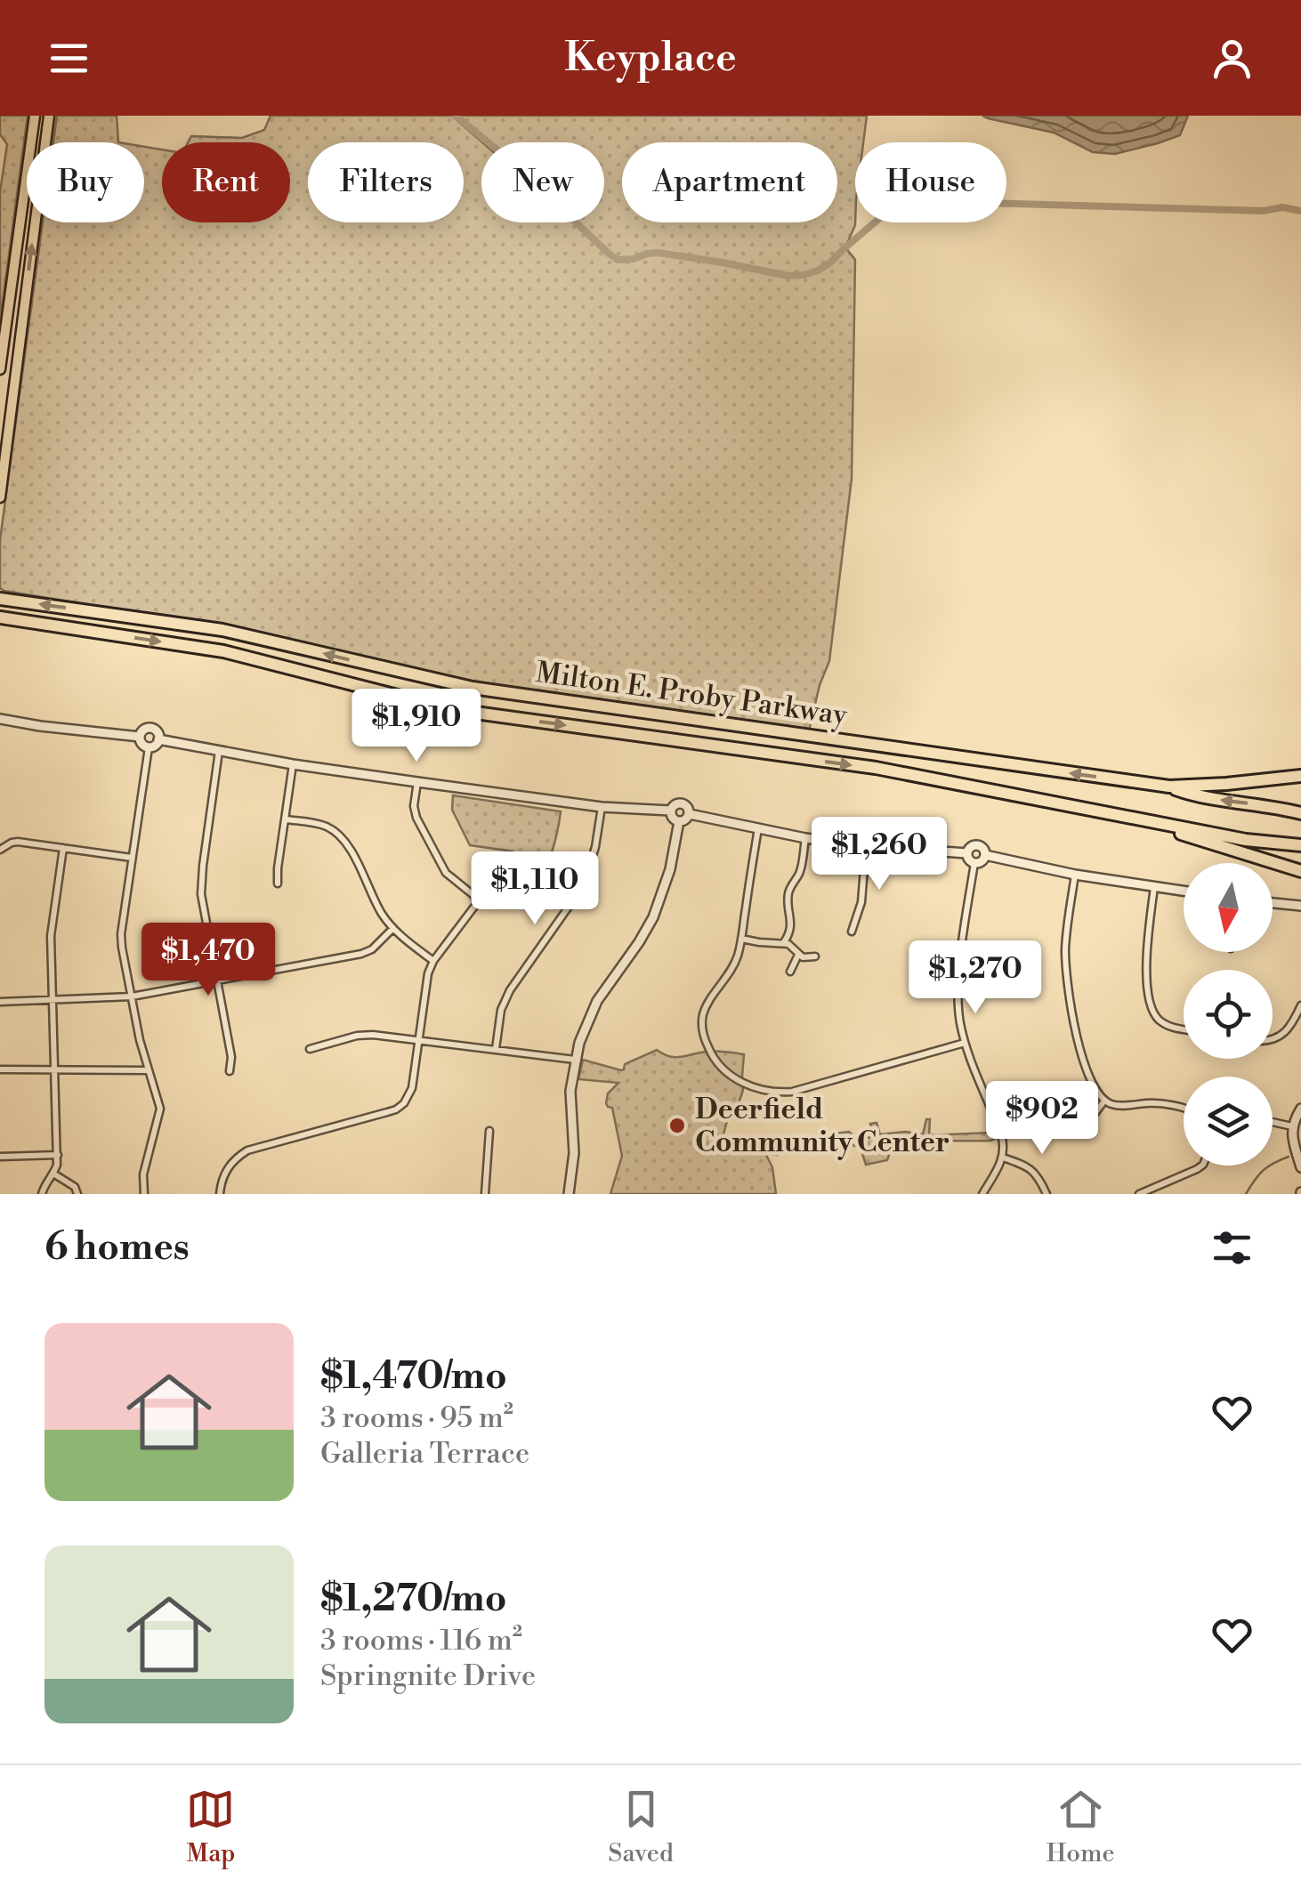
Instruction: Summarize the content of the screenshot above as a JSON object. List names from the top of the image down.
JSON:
{
  "streets": {
    "highway": ["Milton E. Proby Parkway"]
  },
  "places": ["Deerfield Community Center"],
  "north": "bottom",
  "page": {
    "header": "Keyplace",
    "chip": [
      "Buy",
      "Rent",
      "Filters",
      "New",
      "Apartment",
      "House"
    ],
    "price": [
      "$1,910",
      "$1,260",
      "$1,110",
      "$1,470",
      "$1,270",
      "$902"
    ],
    "heading": "6 homes",
    "list": [
      {
        "name": "$1,470/mo",
        "note": "3 rooms · 95 m² · Galleria Terrace"
      },
      {
        "name": "$1,270/mo",
        "note": "3 rooms · 116 m² · Springnite Drive"
      }
    ],
    "tabs": ["Map", "Saved", "Home"]
  }
}
